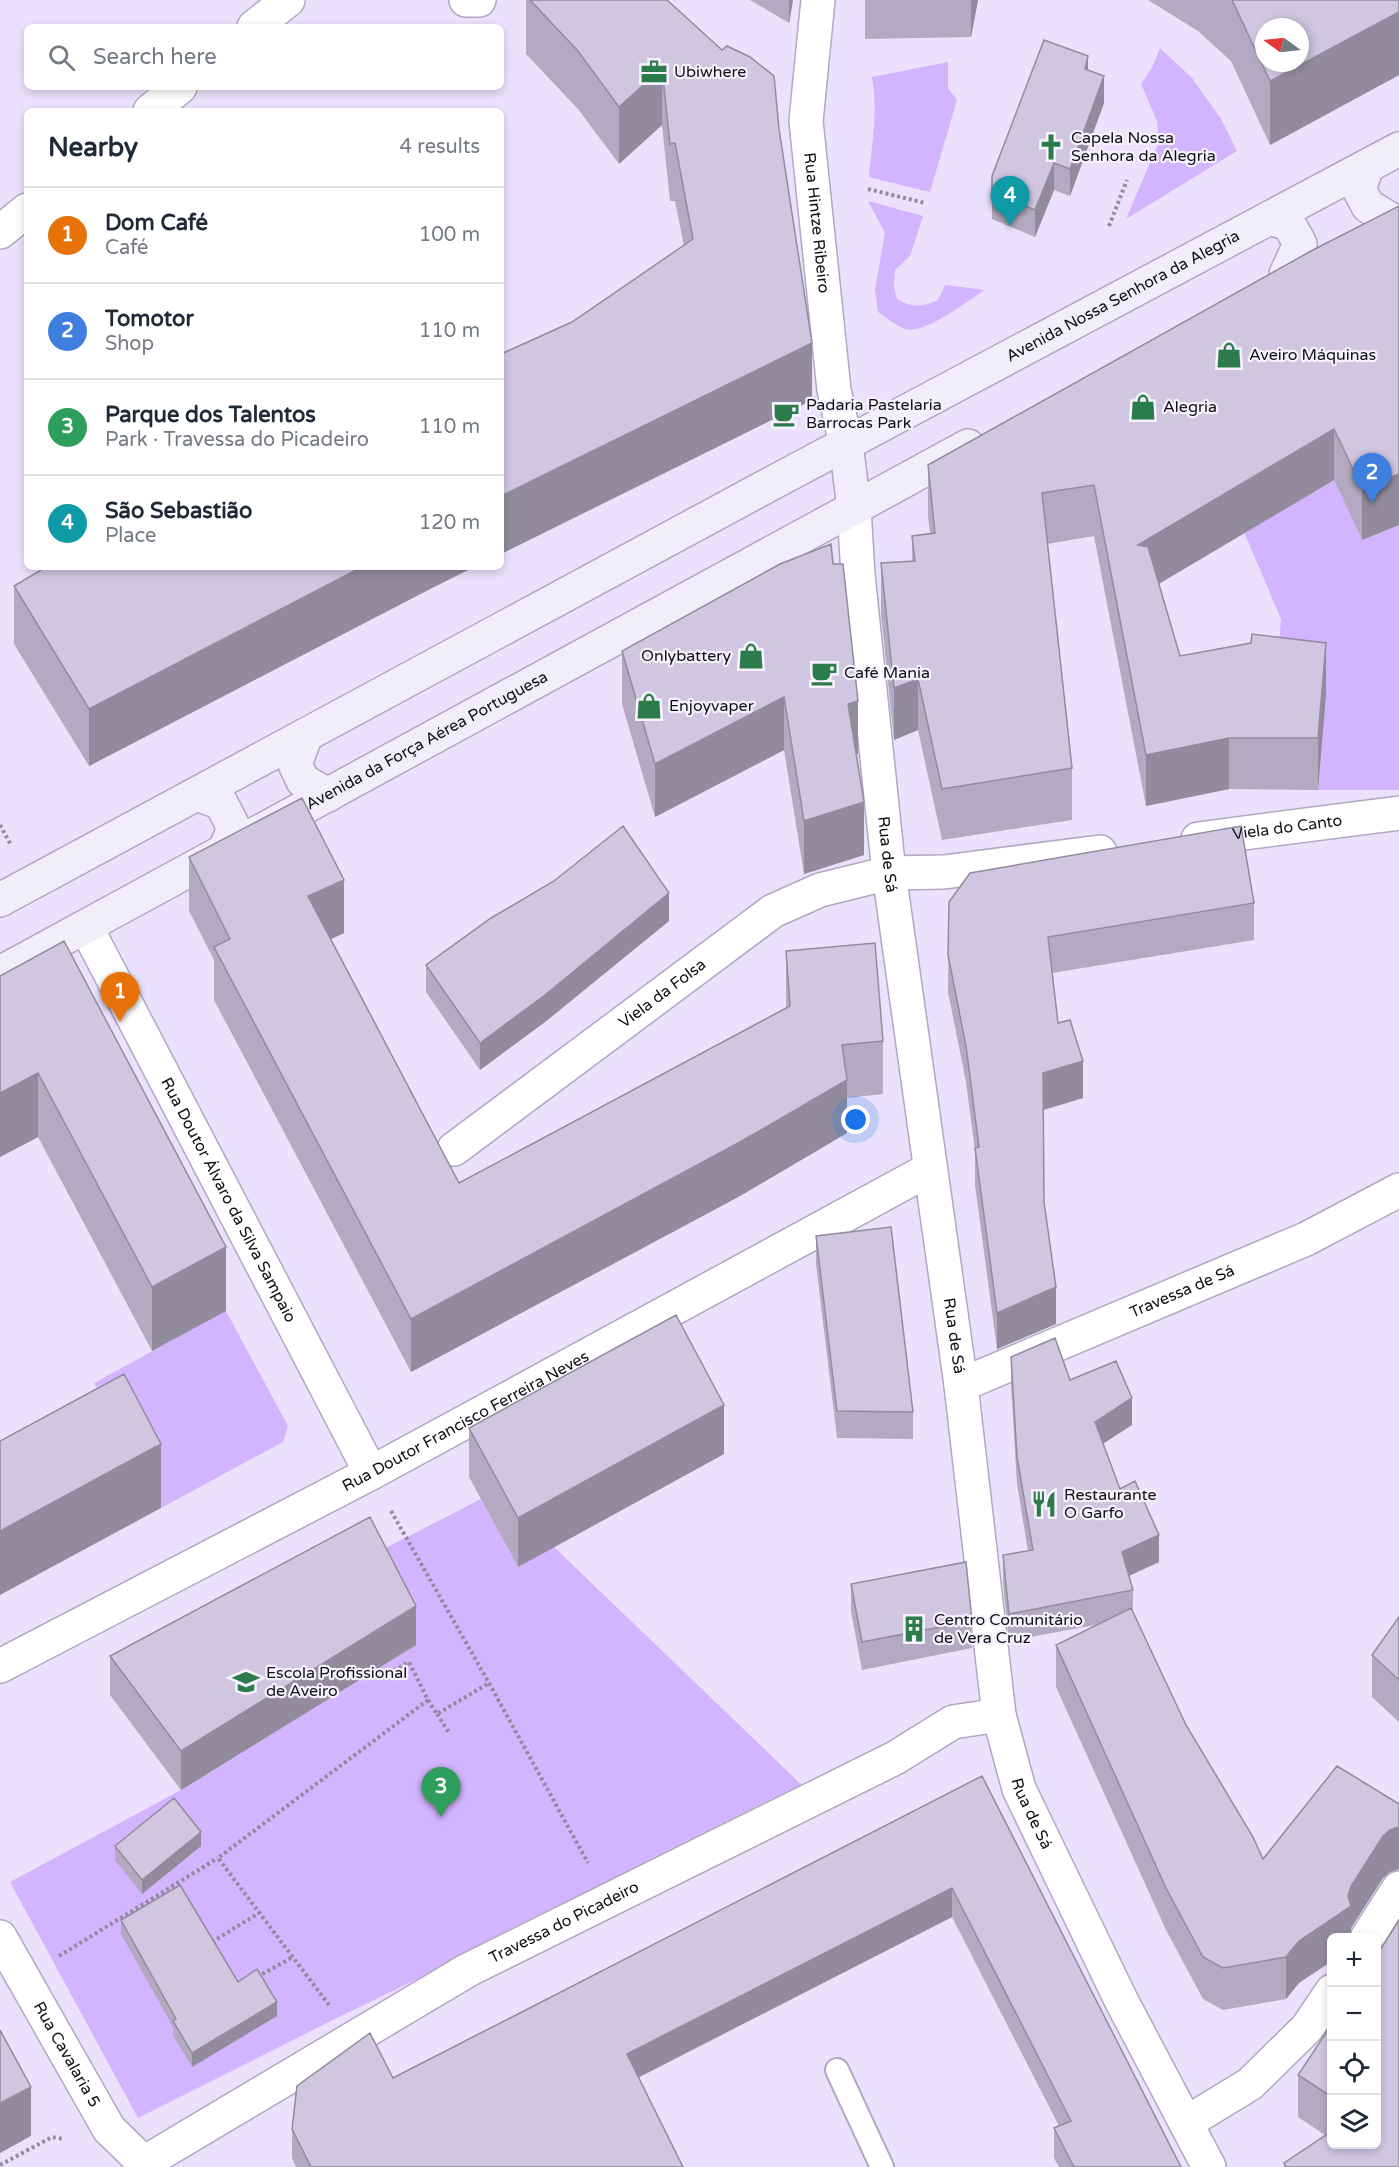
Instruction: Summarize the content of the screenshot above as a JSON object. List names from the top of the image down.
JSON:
{
  "streets": {
    "street": [
      "Rua Hintze Ribeiro",
      "Avenida Nossa Senhora da Alegria",
      "Avenida da Força Aérea Portuguesa",
      "Viela do Canto",
      "Rua de Sá",
      "Viela da Folsa",
      "Rua Doutor Álvaro da Silva Sampaio",
      "Travessa de Sá",
      "Rua Doutor Francisco Ferreira Neves",
      "Travessa do Picadeiro",
      "Rua Cavalaria 5"
    ]
  },
  "crossings": [
    ["Rua Hintze Ribeiro", "Avenida Nossa Senhora da Alegria"],
    ["Avenida da Força Aérea Portuguesa", "Rua de Sá"],
    ["Avenida da Força Aérea Portuguesa", "Rua Doutor Álvaro da Silva Sampaio"],
    ["Rua de Sá", "Viela da Folsa"],
    ["Rua de Sá", "Travessa de Sá"],
    ["Rua de Sá", "Rua Doutor Francisco Ferreira Neves"],
    ["Rua de Sá", "Travessa do Picadeiro"],
    ["Rua Doutor Álvaro da Silva Sampaio", "Rua Doutor Francisco Ferreira Neves"],
    ["Travessa do Picadeiro", "Rua Cavalaria 5"]
  ],
  "places": {
    "office": ["Ubiwhere"],
    "church": ["Capela Nossa Senhora da Alegria"],
    "shop": [
      "Aveiro Máquinas",
      "Alegria",
      "Onlybattery",
      "Enjoyvaper"
    ],
    "cafe": ["Padaria Pastelaria Barrocas Park", "Café Mania"],
    "restaurant": ["Restaurante O Garfo"],
    "building": ["Centro Comunitário de Vera Cruz"],
    "school or university": ["Escola Profissional de Aveiro"]
  },
  "north": "left",
  "page": {
    "search": "Search here",
    "heading": ["Nearby", "4 results"],
    "pins": [
      "4",
      "2",
      "1",
      "3"
    ],
    "list": [
      {
        "mark": "1",
        "name": "Dom Café",
        "note": "Café",
        "value": "100 m"
      },
      {
        "mark": "2",
        "name": "Tomotor",
        "note": "Shop",
        "value": "110 m"
      },
      {
        "mark": "3",
        "name": "Parque dos Talentos",
        "note": "Park · Travessa do Picadeiro",
        "value": "110 m"
      },
      {
        "mark": "4",
        "name": "São Sebastião",
        "note": "Place",
        "value": "120 m"
      }
    ],
    "map_buttons": ["+", "−"]
  }
}
